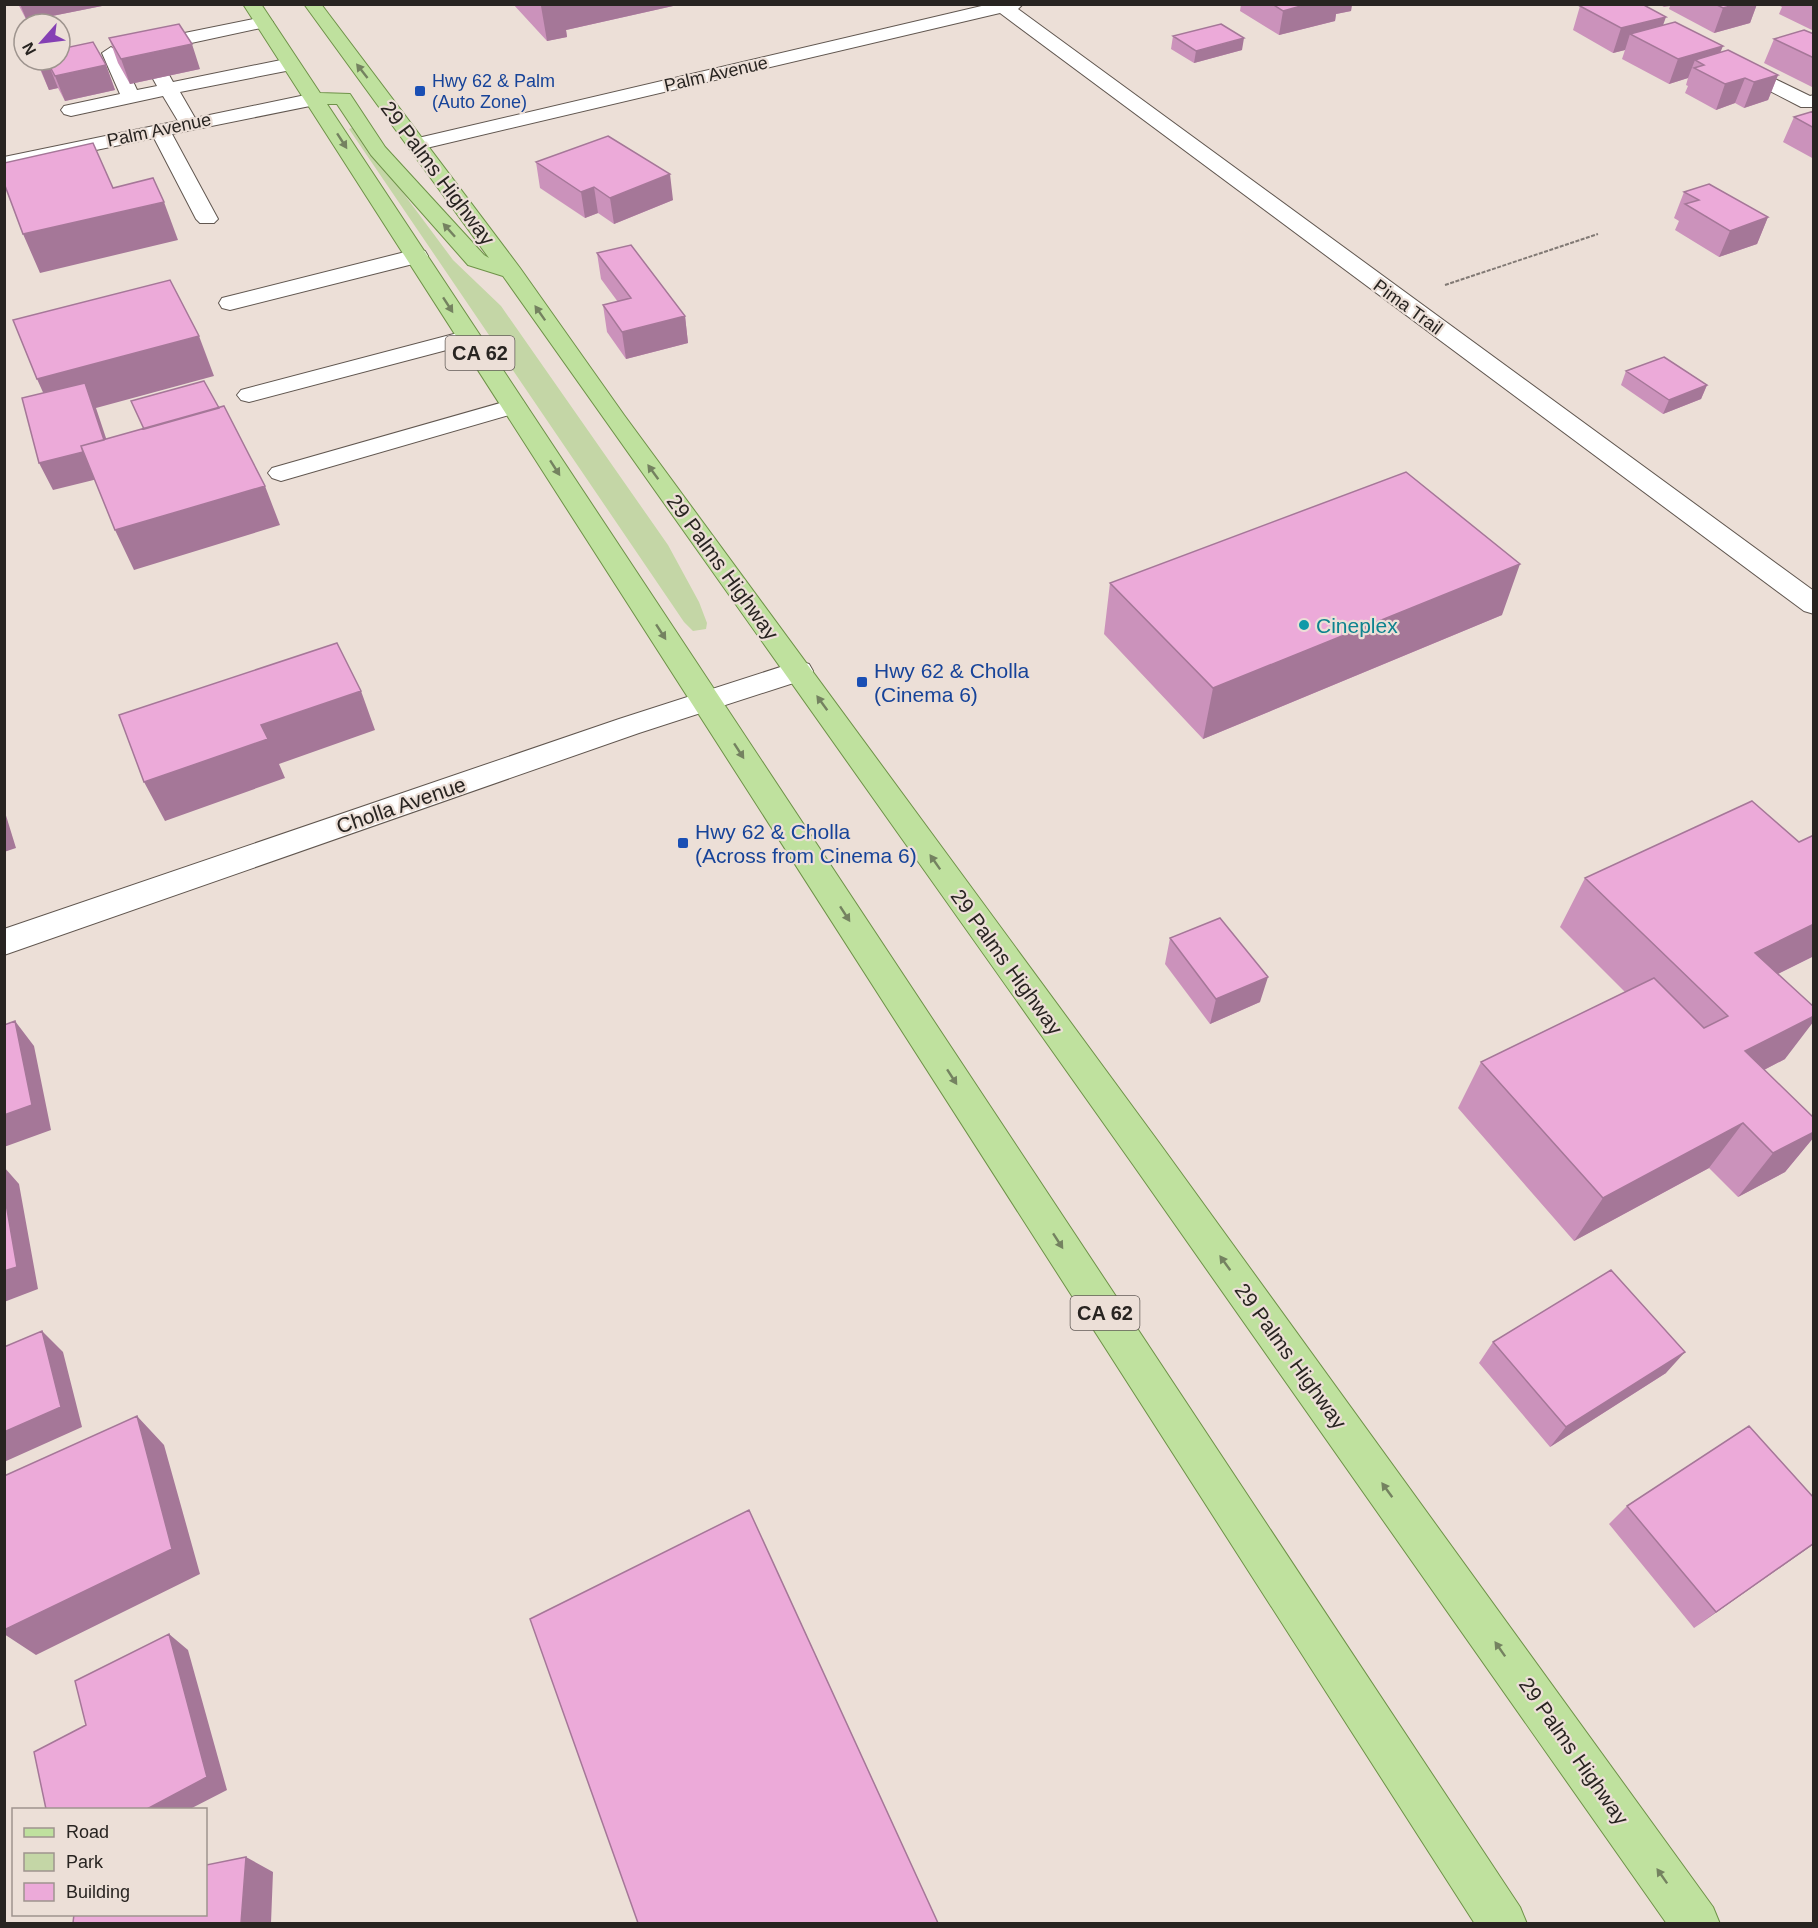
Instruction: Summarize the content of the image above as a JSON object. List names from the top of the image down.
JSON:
{
  "streets": {
    "main road": ["29 Palms Highway", "CA 62"],
    "street": ["Palm Avenue", "Pima Trail", "Cholla Avenue"]
  },
  "crossings": [
    ["Palm Avenue", "29 Palms Highway"],
    ["Palm Avenue", "Pima Trail"],
    ["Palm Avenue", "CA 62"],
    ["29 Palms Highway", "Cholla Avenue"],
    ["CA 62", "Cholla Avenue"]
  ],
  "places": {
    "transit": ["Hwy 62 & Palm (Auto Zone)", "Hwy 62 & Cholla (Cinema 6)", "Hwy 62 & Cholla (Across from Cinema 6)"],
    "other": ["Cineplex"]
  },
  "legend": ["Road", "Park", "Building"],
  "north": "bottom left"
}
